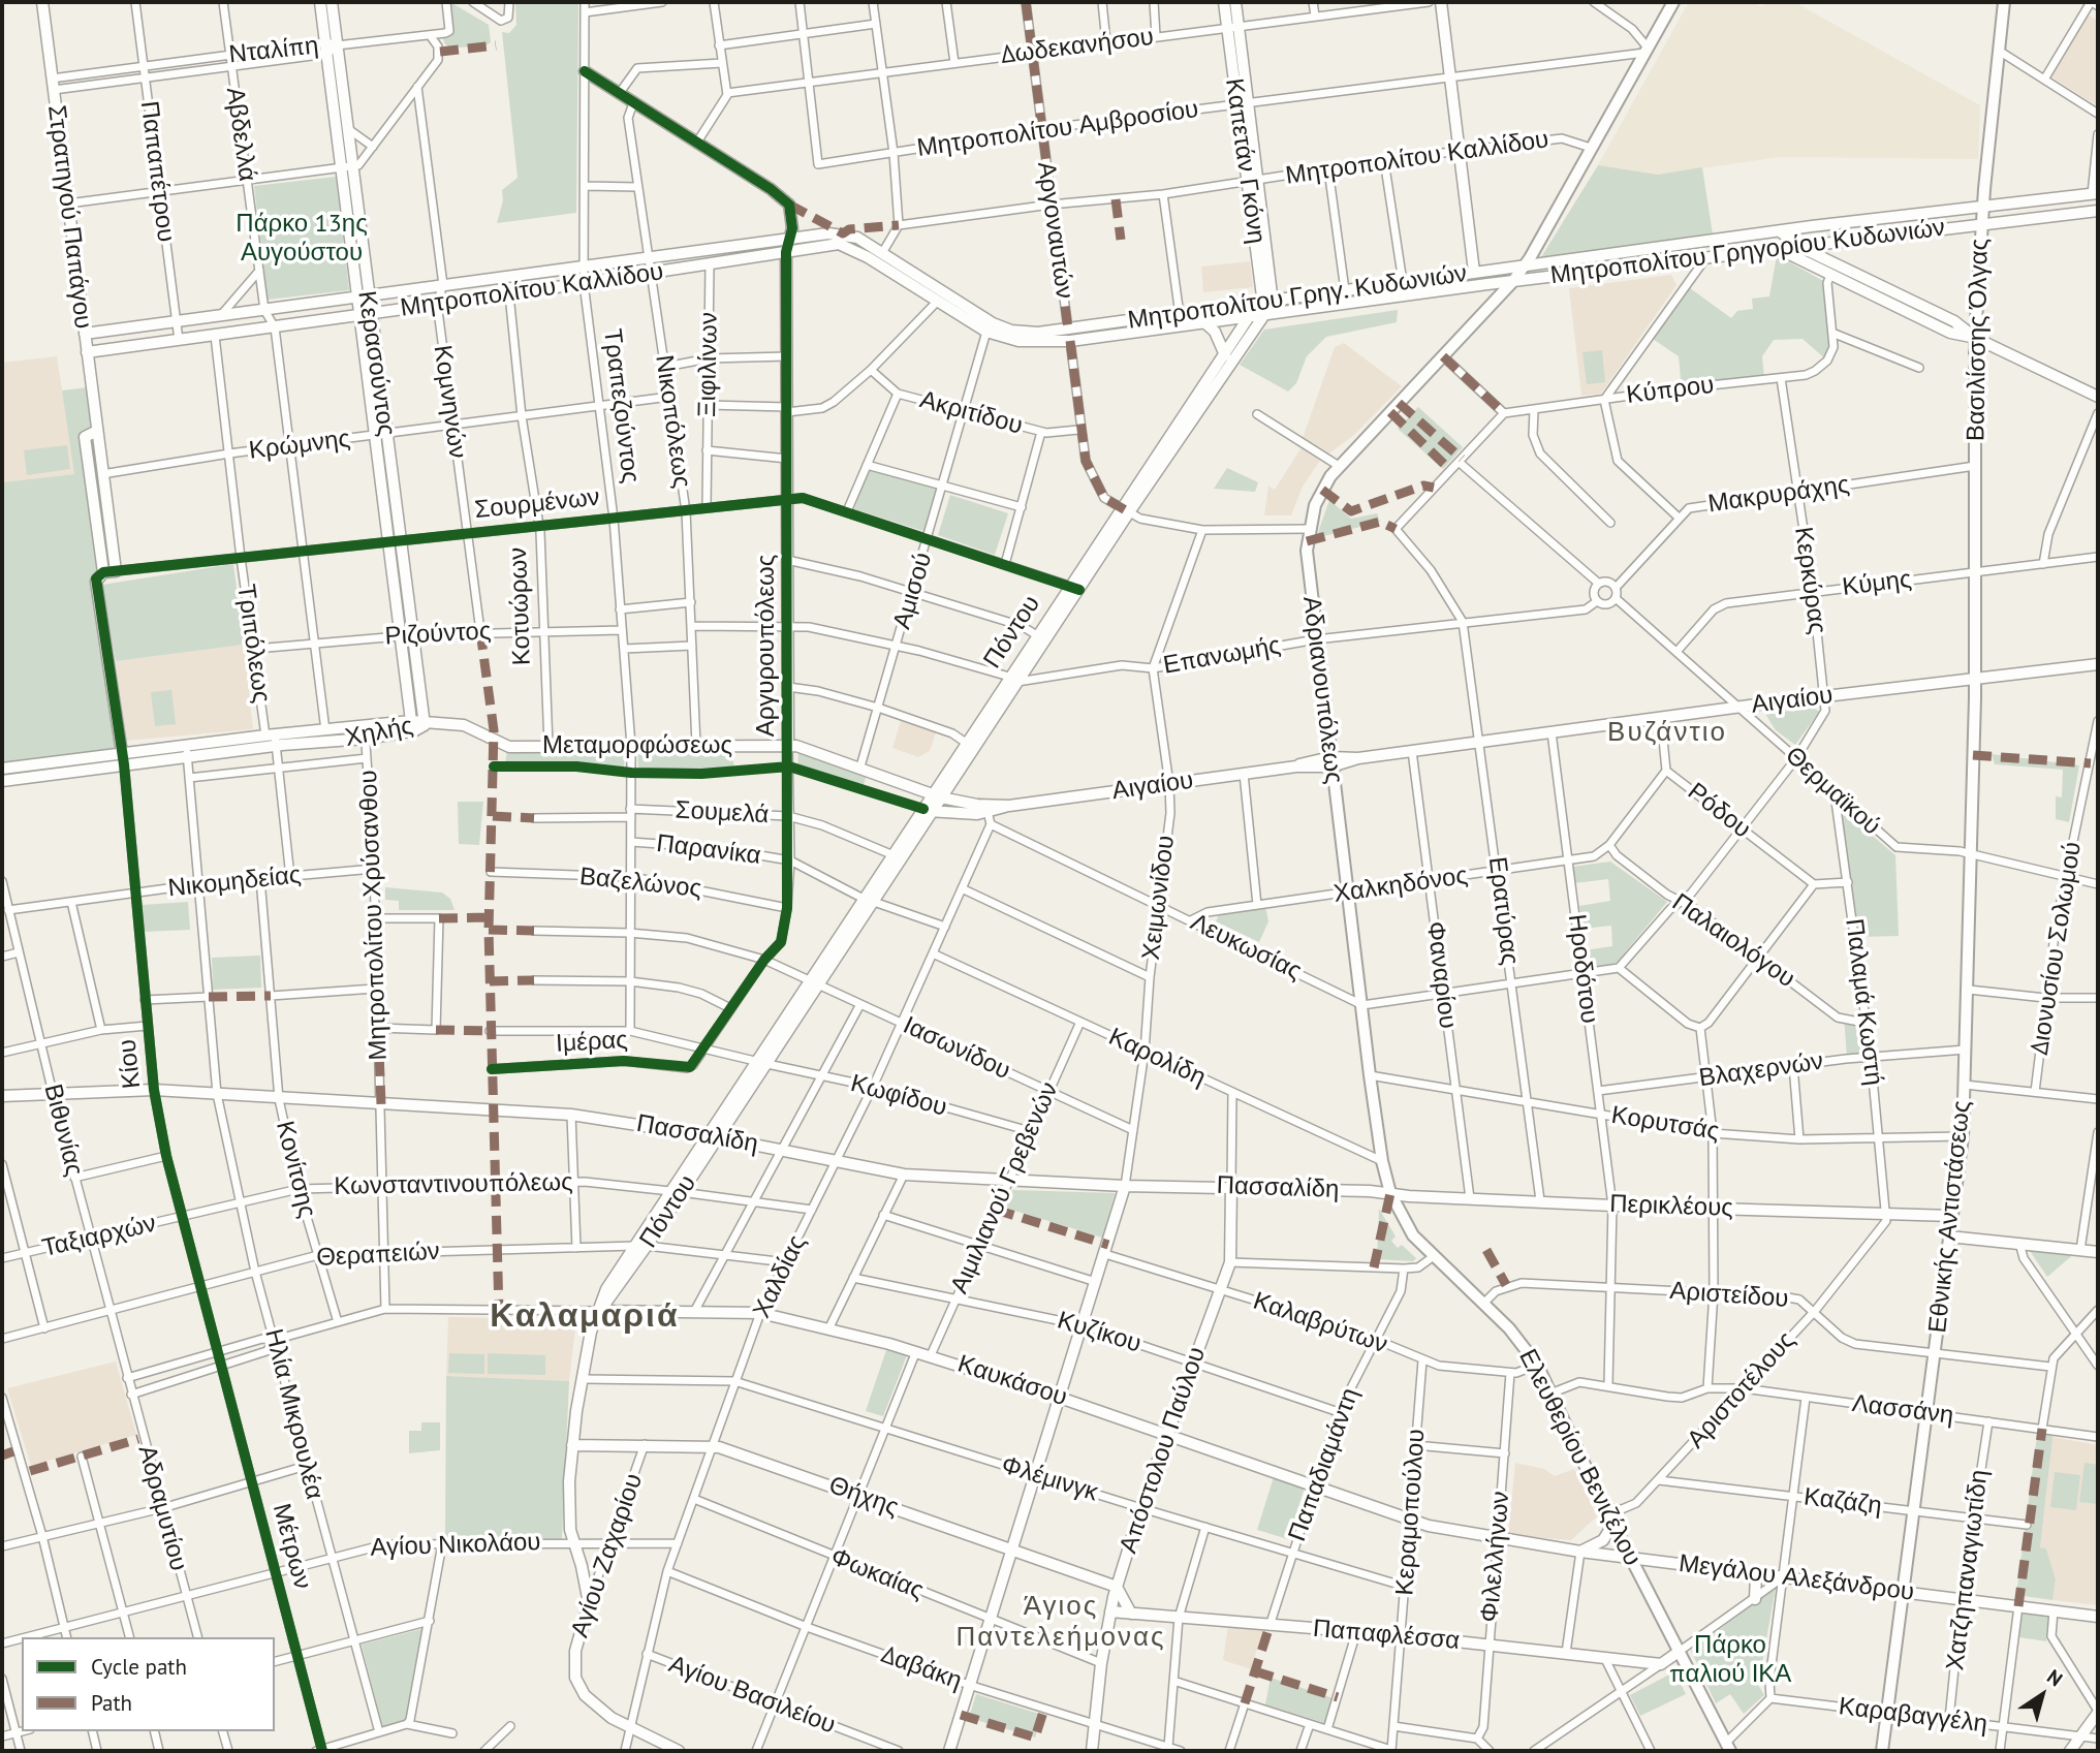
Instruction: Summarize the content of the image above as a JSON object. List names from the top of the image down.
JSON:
{
  "streets": {
    "main road": [
      "Μητροπολίτου Καλλίδου",
      "Καπετάν Γκόνη",
      "Στρατηγού Παπάγου",
      "Μητροπολίτου Γρηγορίου Κυδωνιών",
      "Μητροπολίτου Γρηγ. Κυδωνιών",
      "Βασιλίσσης Όλγας",
      "Κερασούντος",
      "Πόντου",
      "Αργυρουπόλεως",
      "Αδριανουπόλεως",
      "Αιγαίου",
      "Χηλής",
      "Μεταμορφώσεως",
      "Πασσαλίδη",
      "Περικλέους",
      "Εθνικής Αντιστάσεως",
      "Καυκάσου",
      "Απόστολου Παύλου",
      "Ελευθερίου Βενιζέλου",
      "Θήχης",
      "Αγίου Ζαχαρίου",
      "Μεγάλου Αλεξάνδρου",
      "Παπαφλέσσα"
    ],
    "street": [
      "Δωδεκανήσου",
      "Νταλίπη",
      "Μητροπολίτου Αμβροσίου",
      "Αβδελλά",
      "Παπαπέτρου",
      "Αργοναυτών",
      "Ξιφιλίνων",
      "Κύπρου",
      "Κομνηνών",
      "Τραπεζούντος",
      "Ακριτίδου",
      "Νικοπόλεως",
      "Κρώμνης",
      "Μακρυράχης",
      "Σουρμένων",
      "Κερκύρας",
      "Κύμης",
      "Αμισού",
      "Κοτυώρων",
      "Ριζούντος",
      "Τριπόλεως",
      "Επανωμής",
      "Θερμαϊκού",
      "Ρόδου",
      "Σουμελά",
      "Παρανίκα",
      "Νικομηδείας",
      "Βαζελώνος",
      "Χαλκηδόνος",
      "Χειμωνίδου",
      "Ερατύρας",
      "Μητροπολίτου Χρύσανθου",
      "Παλαιολόγου",
      "Λευκωσίας",
      "Διονυσίου Σολωμού",
      "Ηροδότου",
      "Φαναρίου",
      "Παλαμά Κωστή",
      "Ιμέρας",
      "Ιασωνίδου",
      "Καρολίδη",
      "Κίου",
      "Βλαχερνών",
      "Κωφίδου",
      "Κορυτσάς",
      "Βιθυνίας",
      "Κονίτσης",
      "Κωνσταντινουπόλεως",
      "Αιμιλιανού Γρεβενών",
      "Ταξιαρχών",
      "Θεραπειών",
      "Χαλδίας",
      "Αριστείδου",
      "Καλαβρύτων",
      "Κυζίκου",
      "Αριστοτέλους",
      "Λασσάνη",
      "Ηλία Μικρουλέα",
      "Παπαδιαμάντη",
      "Φλέμινγκ",
      "Καζάζη",
      "Αδραμυτίου",
      "Κεραμοπούλου",
      "Αγίου Νικολάου",
      "Μέτρων",
      "Φιλελλήνων",
      "Χατζηπαναγιωτίδη",
      "Φωκαίας",
      "Δαβάκη",
      "Αγίου Βασιλείου",
      "Καραβαγγέλη"
    ]
  },
  "crossings": [
    ["Δωδεκανήσου", "Μητροπολίτου Αμβροσίου"],
    ["Δωδεκανήσου", "Καπετάν Γκόνη"],
    ["Δωδεκανήσου", "Αργοναυτών"],
    ["Νταλίπη", "Αβδελλά"],
    ["Νταλίπη", "Παπαπέτρου"],
    ["Νταλίπη", "Στρατηγού Παπάγου"],
    ["Νταλίπη", "Κερασούντος"],
    ["Μητροπολίτου Αμβροσίου", "Καπετάν Γκόνη"],
    ["Μητροπολίτου Αμβροσίου", "Αργοναυτών"],
    ["Μητροπολίτου Αμβροσίου", "Αδριανουπόλεως"],
    ["Αβδελλά", "Μητροπολίτου Καλλίδου"],
    ["Μητροπολίτου Καλλίδου", "Καπετάν Γκόνη"],
    ["Μητροπολίτου Καλλίδου", "Παπαπέτρου"],
    ["Μητροπολίτου Καλλίδου", "Στρατηγού Παπάγου"],
    ["Μητροπολίτου Καλλίδου", "Αργοναυτών"],
    ["Μητροπολίτου Καλλίδου", "Κερασούντος"],
    ["Μητροπολίτου Καλλίδου", "Ξιφιλίνων"],
    ["Μητροπολίτου Καλλίδου", "Κομνηνών"],
    ["Μητροπολίτου Καλλίδου", "Τραπεζούντος"],
    ["Μητροπολίτου Καλλίδου", "Νικοπόλεως"],
    ["Μητροπολίτου Καλλίδου", "Κοτυώρων"],
    ["Μητροπολίτου Καλλίδου", "Τριπόλεως"],
    ["Μητροπολίτου Καλλίδου", "Αργυρουπόλεως"],
    ["Μητροπολίτου Καλλίδου", "Αδριανουπόλεως"],
    ["Καπετάν Γκόνη", "Μητροπολίτου Γρηγ. Κυδωνιών"],
    ["Στρατηγού Παπάγου", "Κρώμνης"],
    ["Στρατηγού Παπάγου", "Σουρμένων"],
    ["Στρατηγού Παπάγου", "Χηλής"],
    ["Στρατηγού Παπάγου", "Κίου"],
    ["Αργοναυτών", "Μητροπολίτου Γρηγ. Κυδωνιών"],
    ["Αργοναυτών", "Ακριτίδου"],
    ["Αργοναυτών", "Πόντου"],
    ["Μητροπολίτου Γρηγορίου Κυδωνιών", "Μητροπολίτου Γρηγ. Κυδωνιών"],
    ["Μητροπολίτου Γρηγορίου Κυδωνιών", "Βασιλίσσης Όλγας"],
    ["Μητροπολίτου Γρηγορίου Κυδωνιών", "Αδριανουπόλεως"],
    ["Μητροπολίτου Γρηγ. Κυδωνιών", "Πόντου"],
    ["Μητροπολίτου Γρηγ. Κυδωνιών", "Αδριανουπόλεως"],
    ["Βασιλίσσης Όλγας", "Μακρυράχης"],
    ["Βασιλίσσης Όλγας", "Κύμης"],
    ["Βασιλίσσης Όλγας", "Αιγαίου"],
    ["Βασιλίσσης Όλγας", "Εθνικής Αντιστάσεως"],
    ["Κερασούντος", "Κρώμνης"],
    ["Κερασούντος", "Σουρμένων"],
    ["Κερασούντος", "Ριζούντος"],
    ["Κερασούντος", "Χηλής"],
    ["Κερασούντος", "Μεταμορφώσεως"],
    ["Ξιφιλίνων", "Σουρμένων"],
    ["Κύπρου", "Κερκύρας"],
    ["Κομνηνών", "Κρώμνης"],
    ["Κομνηνών", "Σουρμένων"],
    ["Κομνηνών", "Ριζούντος"],
    ["Τραπεζούντος", "Κρώμνης"],
    ["Τραπεζούντος", "Σουρμένων"],
    ["Τραπεζούντος", "Ριζούντος"],
    ["Τραπεζούντος", "Μεταμορφώσεως"],
    ["Τραπεζούντος", "Σουμελά"],
    ["Τραπεζούντος", "Παρανίκα"],
    ["Τραπεζούντος", "Βαζελώνος"],
    ["Τραπεζούντος", "Ιασωνίδου"],
    ["Τραπεζούντος", "Κωφίδου"],
    ["Ακριτίδου", "Αμισού"],
    ["Νικοπόλεως", "Κρώμνης"],
    ["Νικοπόλεως", "Σουρμένων"],
    ["Νικοπόλεως", "Μεταμορφώσεως"],
    ["Κρώμνης", "Κοτυώρων"],
    ["Κρώμνης", "Τριπόλεως"],
    ["Μακρυράχης", "Κερκύρας"],
    ["Μακρυράχης", "Επανωμής"],
    ["Μακρυράχης", "Θερμαϊκού"],
    ["Σουρμένων", "Αμισού"],
    ["Σουρμένων", "Κοτυώρων"],
    ["Σουρμένων", "Πόντου"],
    ["Σουρμένων", "Τριπόλεως"],
    ["Σουρμένων", "Αργυρουπόλεως"],
    ["Κερκύρας", "Κύμης"],
    ["Κερκύρας", "Αιγαίου"],
    ["Κύμης", "Θερμαϊκού"],
    ["Αμισού", "Μεταμορφώσεως"],
    ["Κοτυώρων", "Ριζούντος"],
    ["Κοτυώρων", "Μεταμορφώσεως"],
    ["Πόντου", "Επανωμής"],
    ["Πόντου", "Αιγαίου"],
    ["Πόντου", "Μεταμορφώσεως"],
    ["Πόντου", "Σουμελά"],
    ["Πόντου", "Παρανίκα"],
    ["Πόντου", "Ιασωνίδου"],
    ["Πόντου", "Κωφίδου"],
    ["Πόντου", "Πασσαλίδη"],
    ["Πόντου", "Κωνσταντινουπόλεως"],
    ["Πόντου", "Θεραπειών"],
    ["Πόντου", "Καυκάσου"],
    ["Πόντου", "Φλέμινγκ"],
    ["Πόντου", "Θήχης"],
    ["Πόντου", "Αγίου Νικολάου"],
    ["Πόντου", "Αγίου Ζαχαρίου"],
    ["Ριζούντος", "Τριπόλεως"],
    ["Τριπόλεως", "Χηλής"],
    ["Τριπόλεως", "Νικομηδείας"],
    ["Αργυρουπόλεως", "Μεταμορφώσεως"],
    ["Αργυρουπόλεως", "Σουμελά"],
    ["Αργυρουπόλεως", "Παρανίκα"],
    ["Αργυρουπόλεως", "Βαζελώνος"],
    ["Αργυρουπόλεως", "Ιμέρας"],
    ["Αργυρουπόλεως", "Ιασωνίδου"],
    ["Αργυρουπόλεως", "Κωφίδου"],
    ["Επανωμής", "Αδριανουπόλεως"],
    ["Επανωμής", "Θερμαϊκού"],
    ["Επανωμής", "Χειμωνίδου"],
    ["Επανωμής", "Ερατύρας"],
    ["Αδριανουπόλεως", "Αιγαίου"],
    ["Αδριανουπόλεως", "Χαλκηδόνος"],
    ["Αδριανουπόλεως", "Λευκωσίας"],
    ["Αδριανουπόλεως", "Καρολίδη"],
    ["Αδριανουπόλεως", "Κορυτσάς"],
    ["Αδριανουπόλεως", "Πασσαλίδη"],
    ["Αδριανουπόλεως", "Περικλέους"],
    ["Αδριανουπόλεως", "Ελευθερίου Βενιζέλου"],
    ["Αιγαίου", "Μεταμορφώσεως"],
    ["Αιγαίου", "Θερμαϊκού"],
    ["Αιγαίου", "Ρόδου"],
    ["Αιγαίου", "Χειμωνίδου"],
    ["Αιγαίου", "Ερατύρας"],
    ["Αιγαίου", "Λευκωσίας"],
    ["Αιγαίου", "Ηροδότου"],
    ["Αιγαίου", "Φαναρίου"],
    ["Αιγαίου", "Εθνικής Αντιστάσεως"],
    ["Αιγαίου", "Χαλδίας"],
    ["Χηλής", "Μεταμορφώσεως"],
    ["Χηλής", "Μητροπολίτου Χρύσανθου"],
    ["Χηλής", "Κίου"],
    ["Χηλής", "Ηλία Μικρουλέα"],
    ["Θερμαϊκού", "Διονυσίου Σολωμού"],
    ["Θερμαϊκού", "Παλαμά Κωστή"],
    ["Θερμαϊκού", "Εθνικής Αντιστάσεως"],
    ["Παρανίκα", "Χαλδίας"],
    ["Νικομηδείας", "Μητροπολίτου Χρύσανθου"],
    ["Νικομηδείας", "Κίου"],
    ["Νικομηδείας", "Βιθυνίας"],
    ["Νικομηδείας", "Κονίτσης"],
    ["Νικομηδείας", "Ηλία Μικρουλέα"],
    ["Χαλκηδόνος", "Ερατύρας"],
    ["Χαλκηδόνος", "Παλαιολόγου"],
    ["Χαλκηδόνος", "Λευκωσίας"],
    ["Χαλκηδόνος", "Ηροδότου"],
    ["Χαλκηδόνος", "Φαναρίου"],
    ["Χειμωνίδου", "Λευκωσίας"],
    ["Χειμωνίδου", "Ιασωνίδου"],
    ["Χειμωνίδου", "Καρολίδη"],
    ["Χειμωνίδου", "Πασσαλίδη"],
    ["Ερατύρας", "Κορυτσάς"],
    ["Ερατύρας", "Περικλέους"],
    ["Μητροπολίτου Χρύσανθου", "Πασσαλίδη"],
    ["Μητροπολίτου Χρύσανθου", "Κωνσταντινουπόλεως"],
    ["Μητροπολίτου Χρύσανθου", "Θεραπειών"],
    ["Παλαιολόγου", "Παλαμά Κωστή"],
    ["Λευκωσίας", "Χαλδίας"],
    ["Ηροδότου", "Βλαχερνών"],
    ["Ηροδότου", "Κορυτσάς"],
    ["Ηροδότου", "Περικλέους"],
    ["Ηροδότου", "Αριστείδου"],
    ["Ηροδότου", "Λασσάνη"],
    ["Φαναρίου", "Κορυτσάς"],
    ["Φαναρίου", "Περικλέους"],
    ["Παλαμά Κωστή", "Βλαχερνών"],
    ["Παλαμά Κωστή", "Κορυτσάς"],
    ["Παλαμά Κωστή", "Περικλέους"],
    ["Παλαμά Κωστή", "Αριστοτέλους"],
    ["Ιασωνίδου", "Αιμιλιανού Γρεβενών"],
    ["Ιασωνίδου", "Χαλδίας"],
    ["Καρολίδη", "Αιμιλιανού Γρεβενών"],
    ["Καρολίδη", "Χαλδίας"],
    ["Κίου", "Πασσαλίδη"],
    ["Κίου", "Ταξιαρχών"],
    ["Κίου", "Θεραπειών"],
    ["Κίου", "Μέτρων"],
    ["Βλαχερνών", "Εθνικής Αντιστάσεως"],
    ["Κωφίδου", "Αιμιλιανού Γρεβενών"],
    ["Κωφίδου", "Χαλδίας"],
    ["Κορυτσάς", "Εθνικής Αντιστάσεως"],
    ["Βιθυνίας", "Πασσαλίδη"],
    ["Βιθυνίας", "Ταξιαρχών"],
    ["Βιθυνίας", "Θεραπειών"],
    ["Βιθυνίας", "Αδραμυτίου"],
    ["Πασσαλίδη", "Κονίτσης"],
    ["Πασσαλίδη", "Αιμιλιανού Γρεβενών"],
    ["Πασσαλίδη", "Περικλέους"],
    ["Πασσαλίδη", "Χαλδίας"],
    ["Πασσαλίδη", "Ηλία Μικρουλέα"],
    ["Πασσαλίδη", "Απόστολου Παύλου"],
    ["Πασσαλίδη", "Ελευθερίου Βενιζέλου"],
    ["Κονίτσης", "Κωνσταντινουπόλεως"],
    ["Κονίτσης", "Θεραπειών"],
    ["Κωνσταντινουπόλεως", "Ταξιαρχών"],
    ["Κωνσταντινουπόλεως", "Χαλδίας"],
    ["Κωνσταντινουπόλεως", "Ηλία Μικρουλέα"],
    ["Αιμιλιανού Γρεβενών", "Κυζίκου"],
    ["Αιμιλιανού Γρεβενών", "Καυκάσου"],
    ["Περικλέους", "Εθνικής Αντιστάσεως"],
    ["Περικλέους", "Αριστοτέλους"],
    ["Περικλέους", "Ελευθερίου Βενιζέλου"],
    ["Εθνικής Αντιστάσεως", "Αριστείδου"],
    ["Εθνικής Αντιστάσεως", "Λασσάνη"],
    ["Εθνικής Αντιστάσεως", "Καζάζη"],
    ["Εθνικής Αντιστάσεως", "Μεγάλου Αλεξάνδρου"],
    ["Εθνικής Αντιστάσεως", "Καραβαγγέλη"],
    ["Ταξιαρχών", "Ηλία Μικρουλέα"],
    ["Θεραπειών", "Χαλδίας"],
    ["Θεραπειών", "Ηλία Μικρουλέα"],
    ["Χαλδίας", "Καυκάσου"],
    ["Χαλδίας", "Φλέμινγκ"],
    ["Χαλδίας", "Θήχης"],
    ["Χαλδίας", "Αγίου Νικολάου"],
    ["Χαλδίας", "Αγίου Ζαχαρίου"],
    ["Χαλδίας", "Φωκαίας"],
    ["Χαλδίας", "Δαβάκη"],
    ["Χαλδίας", "Αγίου Βασιλείου"],
    ["Αριστείδου", "Αριστοτέλους"],
    ["Αριστείδου", "Ελευθερίου Βενιζέλου"],
    ["Καλαβρύτων", "Απόστολου Παύλου"],
    ["Καλαβρύτων", "Ελευθερίου Βενιζέλου"],
    ["Καλαβρύτων", "Παπαδιαμάντη"],
    ["Καλαβρύτων", "Κεραμοπούλου"],
    ["Καλαβρύτων", "Φιλελλήνων"],
    ["Κυζίκου", "Απόστολου Παύλου"],
    ["Κυζίκου", "Παπαδιαμάντη"],
    ["Καυκάσου", "Απόστολου Παύλου"],
    ["Καυκάσου", "Παπαδιαμάντη"],
    ["Καυκάσου", "Κεραμοπούλου"],
    ["Καυκάσου", "Μεγάλου Αλεξάνδρου"],
    ["Αριστοτέλους", "Λασσάνη"],
    ["Αριστοτέλους", "Ελευθερίου Βενιζέλου"],
    ["Αριστοτέλους", "Καζάζη"],
    ["Λασσάνη", "Ελευθερίου Βενιζέλου"],
    ["Λασσάνη", "Χατζηπαναγιωτίδη"],
    ["Ηλία Μικρουλέα", "Αγίου Νικολάου"],
    ["Απόστολου Παύλου", "Φλέμινγκ"],
    ["Απόστολου Παύλου", "Θήχης"],
    ["Απόστολου Παύλου", "Φωκαίας"],
    ["Απόστολου Παύλου", "Παπαφλέσσα"],
    ["Απόστολου Παύλου", "Δαβάκη"],
    ["Ελευθερίου Βενιζέλου", "Μεγάλου Αλεξάνδρου"],
    ["Παπαδιαμάντη", "Φλέμινγκ"],
    ["Παπαδιαμάντη", "Παπαφλέσσα"],
    ["Φλέμινγκ", "Κεραμοπούλου"],
    ["Θήχης", "Αγίου Ζαχαρίου"],
    ["Καζάζη", "Χατζηπαναγιωτίδη"],
    ["Αδραμυτίου", "Αγίου Νικολάου"],
    ["Κεραμοπούλου", "Μεγάλου Αλεξάνδρου"],
    ["Κεραμοπούλου", "Παπαφλέσσα"],
    ["Αγίου Νικολάου", "Μέτρων"],
    ["Αγίου Νικολάου", "Αγίου Ζαχαρίου"],
    ["Φιλελλήνων", "Μεγάλου Αλεξάνδρου"],
    ["Φιλελλήνων", "Παπαφλέσσα"],
    ["Χατζηπαναγιωτίδη", "Μεγάλου Αλεξάνδρου"],
    ["Χατζηπαναγιωτίδη", "Καραβαγγέλη"]
  ],
  "districts": ["Βυζάντιο", "Καλαμαριά", "Άγιος Παντελεήμονας"],
  "parks": ["Πάρκο 13ης Αυγούστου", "Πάρκο παλιού ΙΚΑ"],
  "legend": ["Cycle path", "Path"],
  "north": "top right"
}
